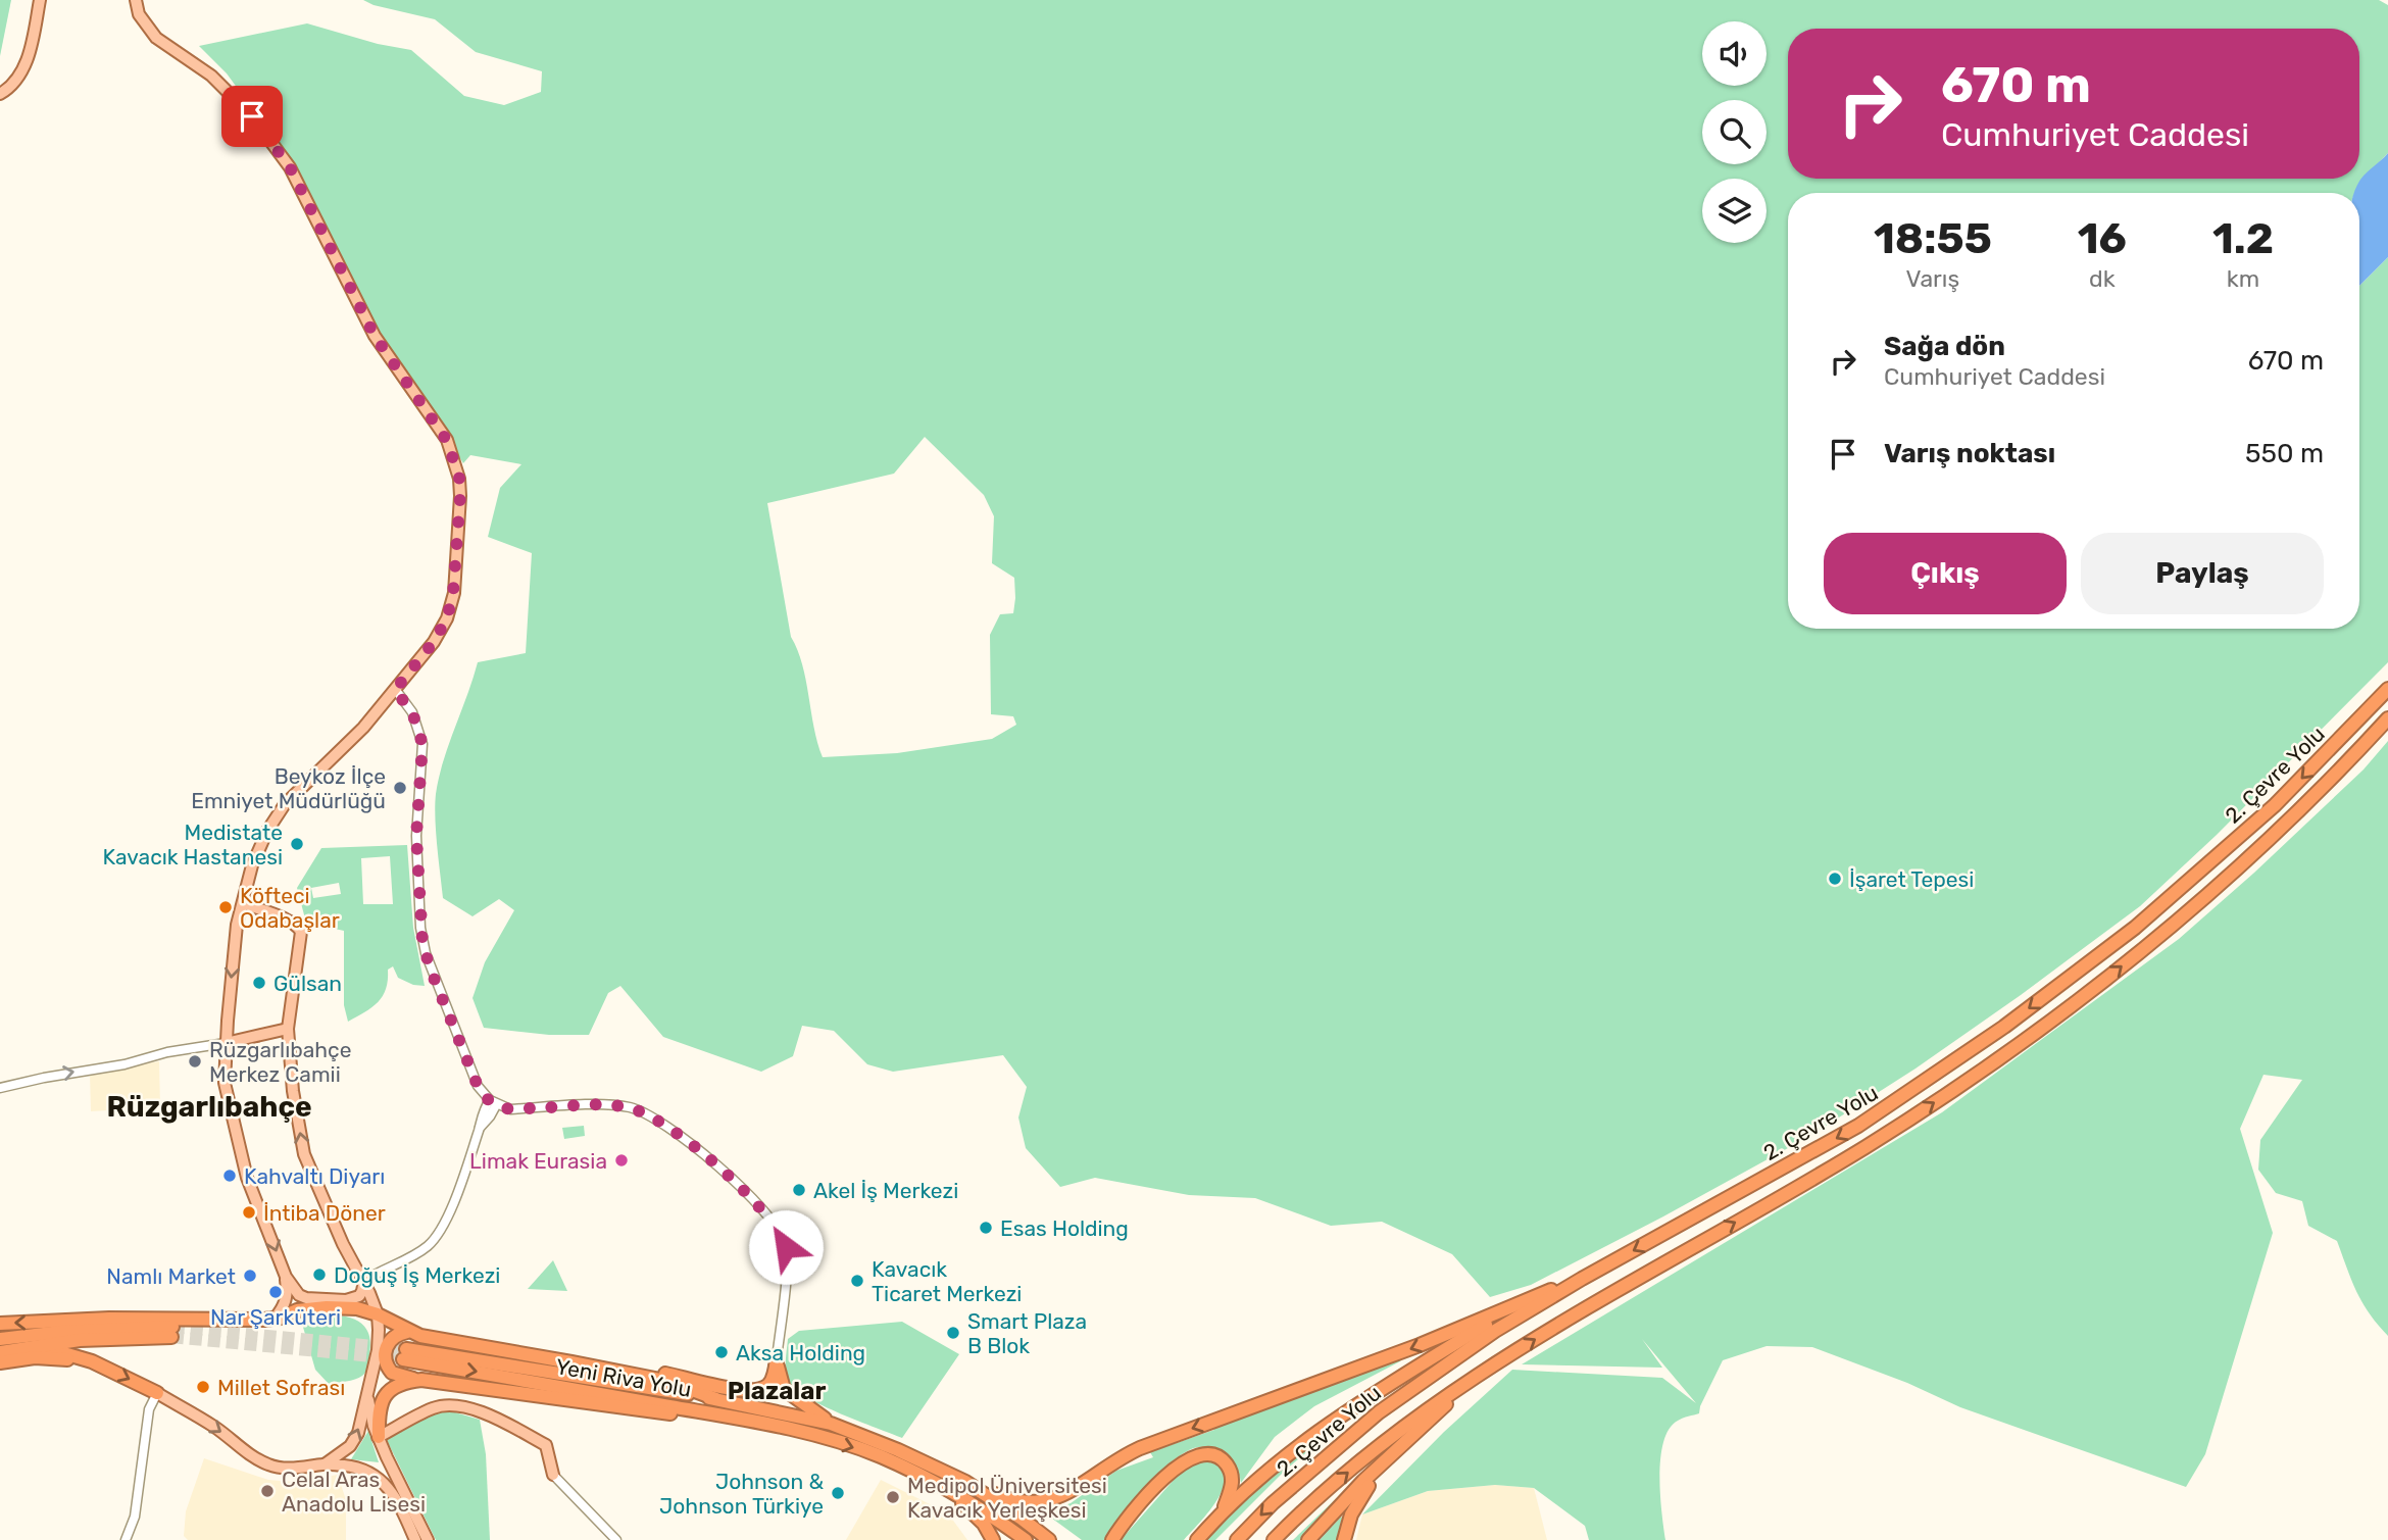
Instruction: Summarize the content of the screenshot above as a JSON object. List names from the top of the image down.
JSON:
{
  "streets": {
    "highway": ["2. Çevre Yolu", "Yeni Riva Yolu"]
  },
  "districts": ["Rüzgarlıbahçe", "Plazalar"],
  "places": [
    "Beykoz İlçe Emniyet Müdürlüğü",
    "Medistate Kavacık Hastanesi",
    "İşaret Tepesi",
    "Köfteci Odabaşlar",
    "Gülsan",
    "Rüzgarlıbahçe Merkez Camii",
    "Limak Eurasia",
    "Kahvaltı Diyarı",
    "Akel İş Merkezi",
    "İntiba Döner",
    "Esas Holding",
    "Doğuş İş Merkezi",
    "Namlı Market",
    "Kavacık Ticaret Merkezi",
    "Nar Şarküteri",
    "Smart Plaza B Blok",
    "Aksa Holding",
    "Millet Sofrası",
    "Celal Aras Anadolu Lisesi",
    "Johnson & Johnson Türkiye",
    "Medipol Üniversitesi Kavacık Yerleşkesi"
  ],
  "page": {
    "turn": ["670 m", "Cumhuriyet Caddesi"],
    "eta": [
      "18:55",
      "Varış",
      "16",
      "dk",
      "1.2",
      "km"
    ],
    "list": [
      {
        "name": "Sağa dön",
        "note": "Cumhuriyet Caddesi",
        "value": "670 m"
      },
      {
        "name": "Varış noktası",
        "value": "550 m"
      }
    ],
    "buttons": ["Çıkış", "Paylaş"]
  }
}
